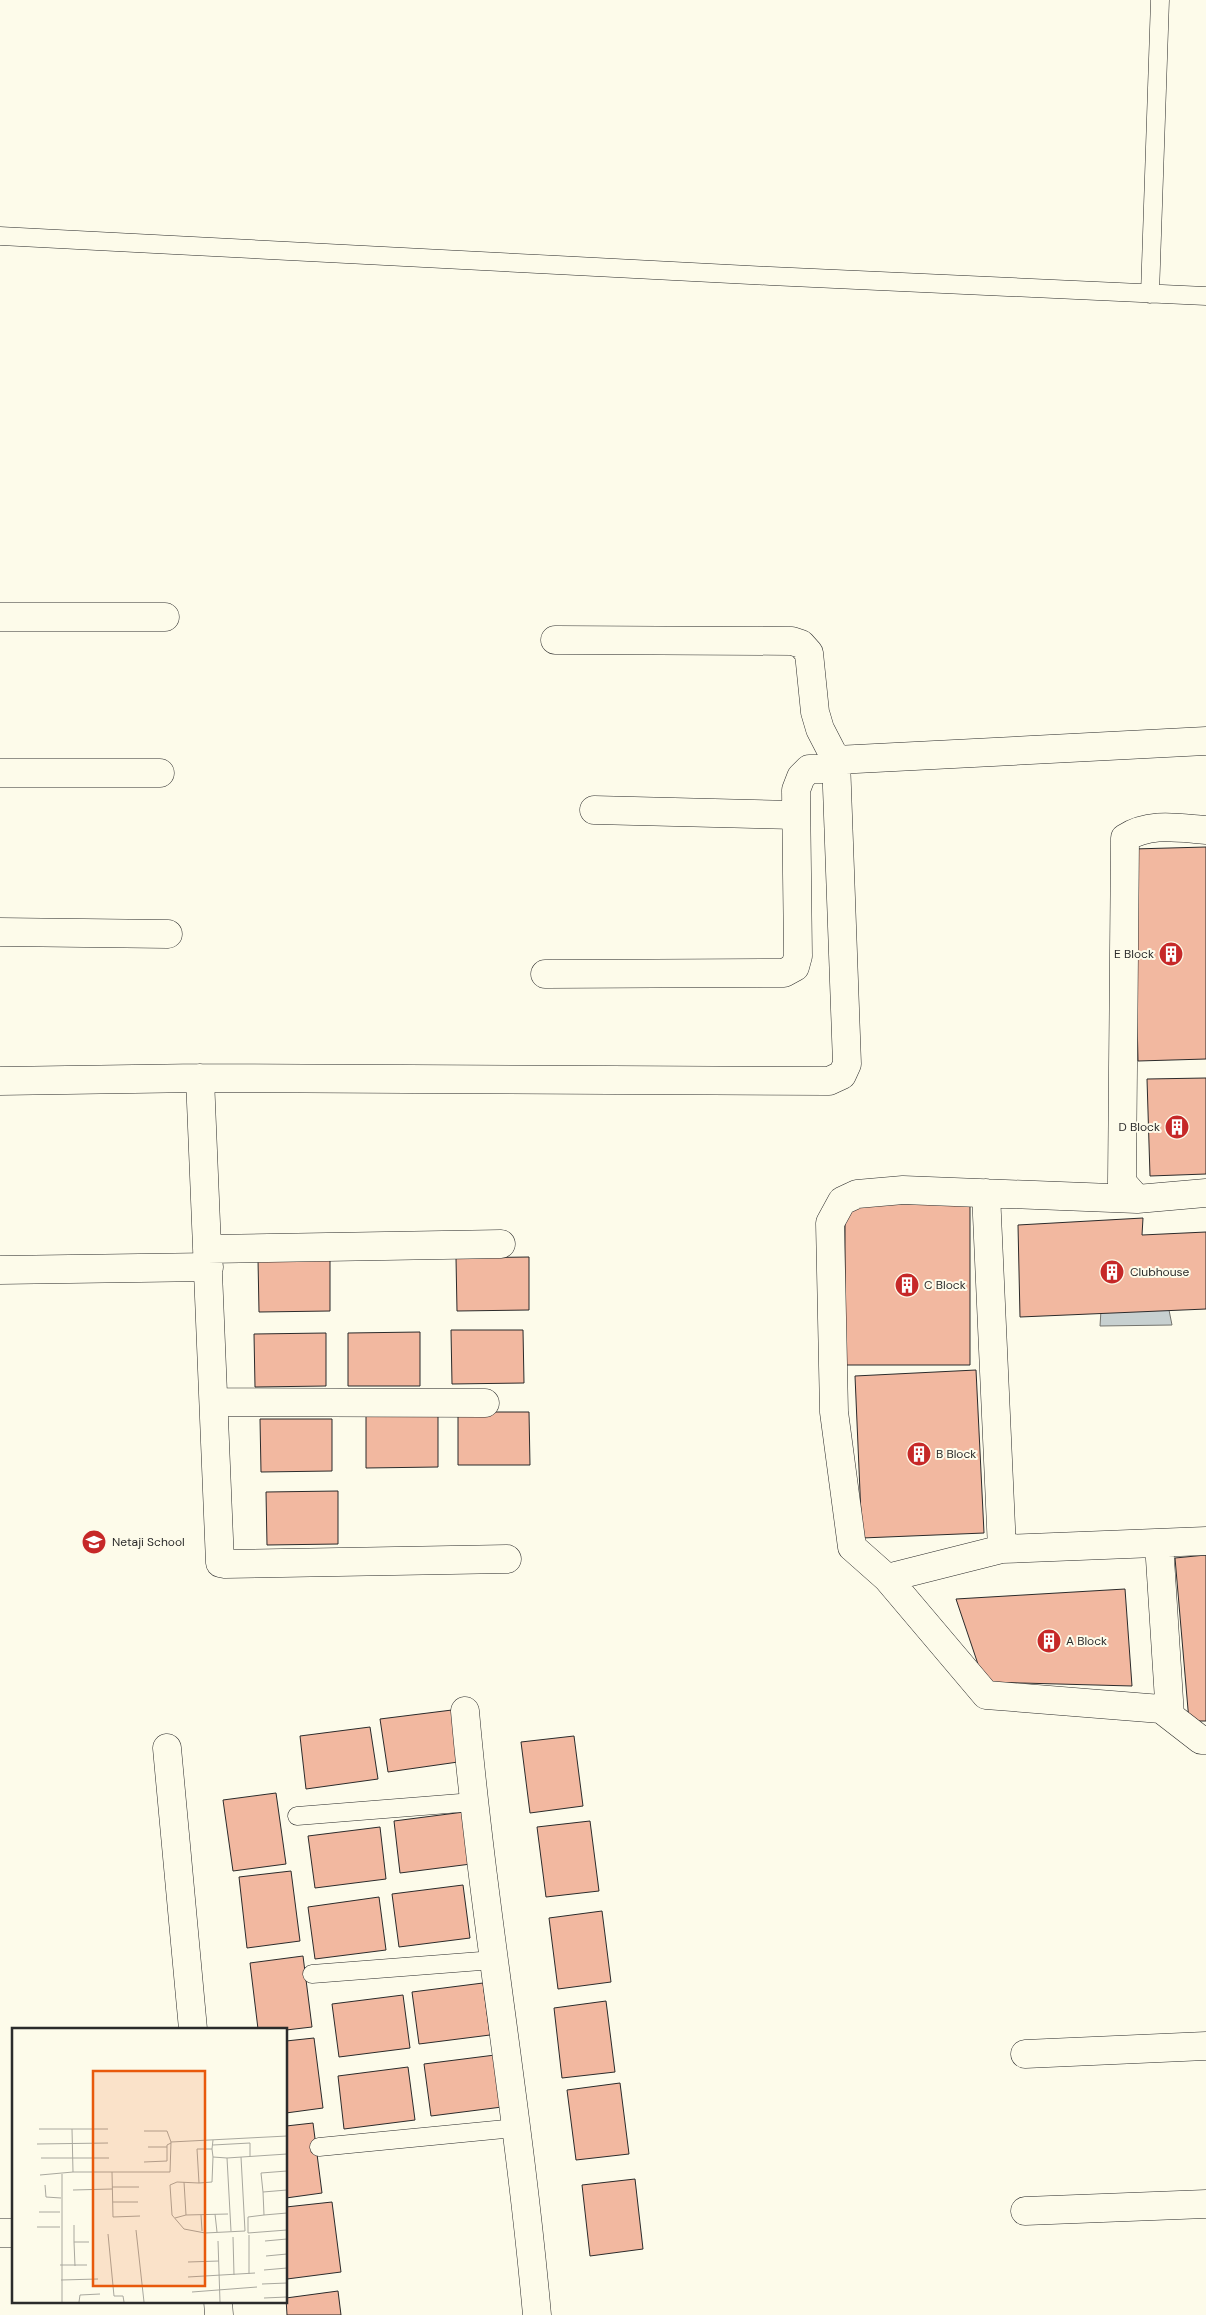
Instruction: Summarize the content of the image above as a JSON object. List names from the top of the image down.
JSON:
{
  "places": {
    "building": [
      "E Block",
      "D Block",
      "Clubhouse",
      "C Block",
      "B Block",
      "A Block"
    ],
    "school or university": ["Netaji School"]
  }
}
